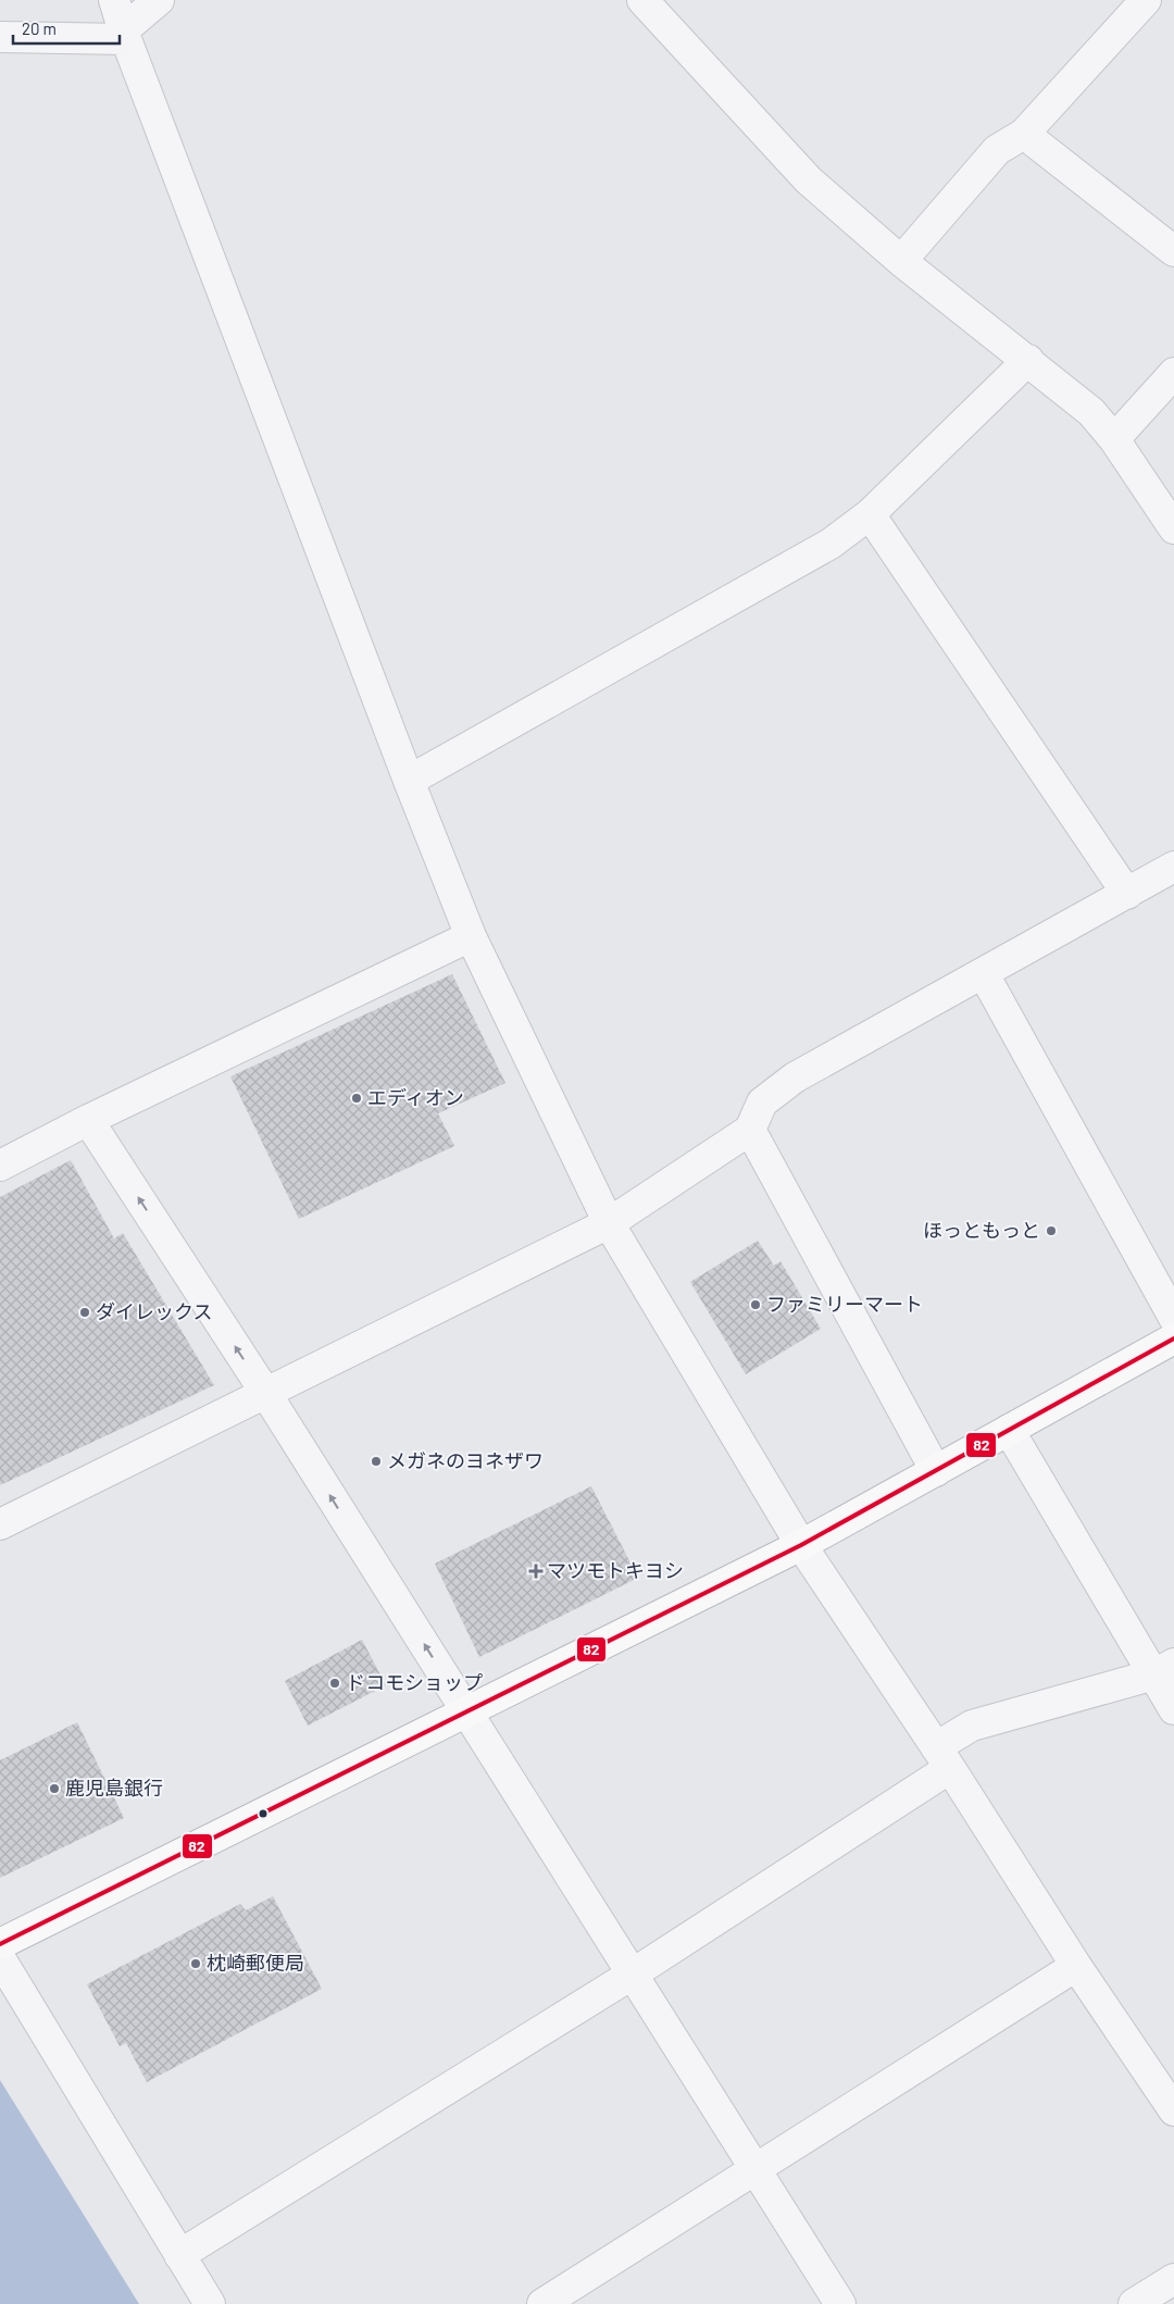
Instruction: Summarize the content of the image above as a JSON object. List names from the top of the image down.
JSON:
{
  "places": {
    "other": [
      "エディオン",
      "ほっともっと",
      "ファミリーマート",
      "ダイレックス",
      "メガネのヨネザワ",
      "ドコモショップ",
      "鹿児島銀行",
      "枕崎郵便局"
    ],
    "health": ["マツモトキヨシ"]
  },
  "lines": ["transit line 82"],
  "scale_bar": "20 m"
}
